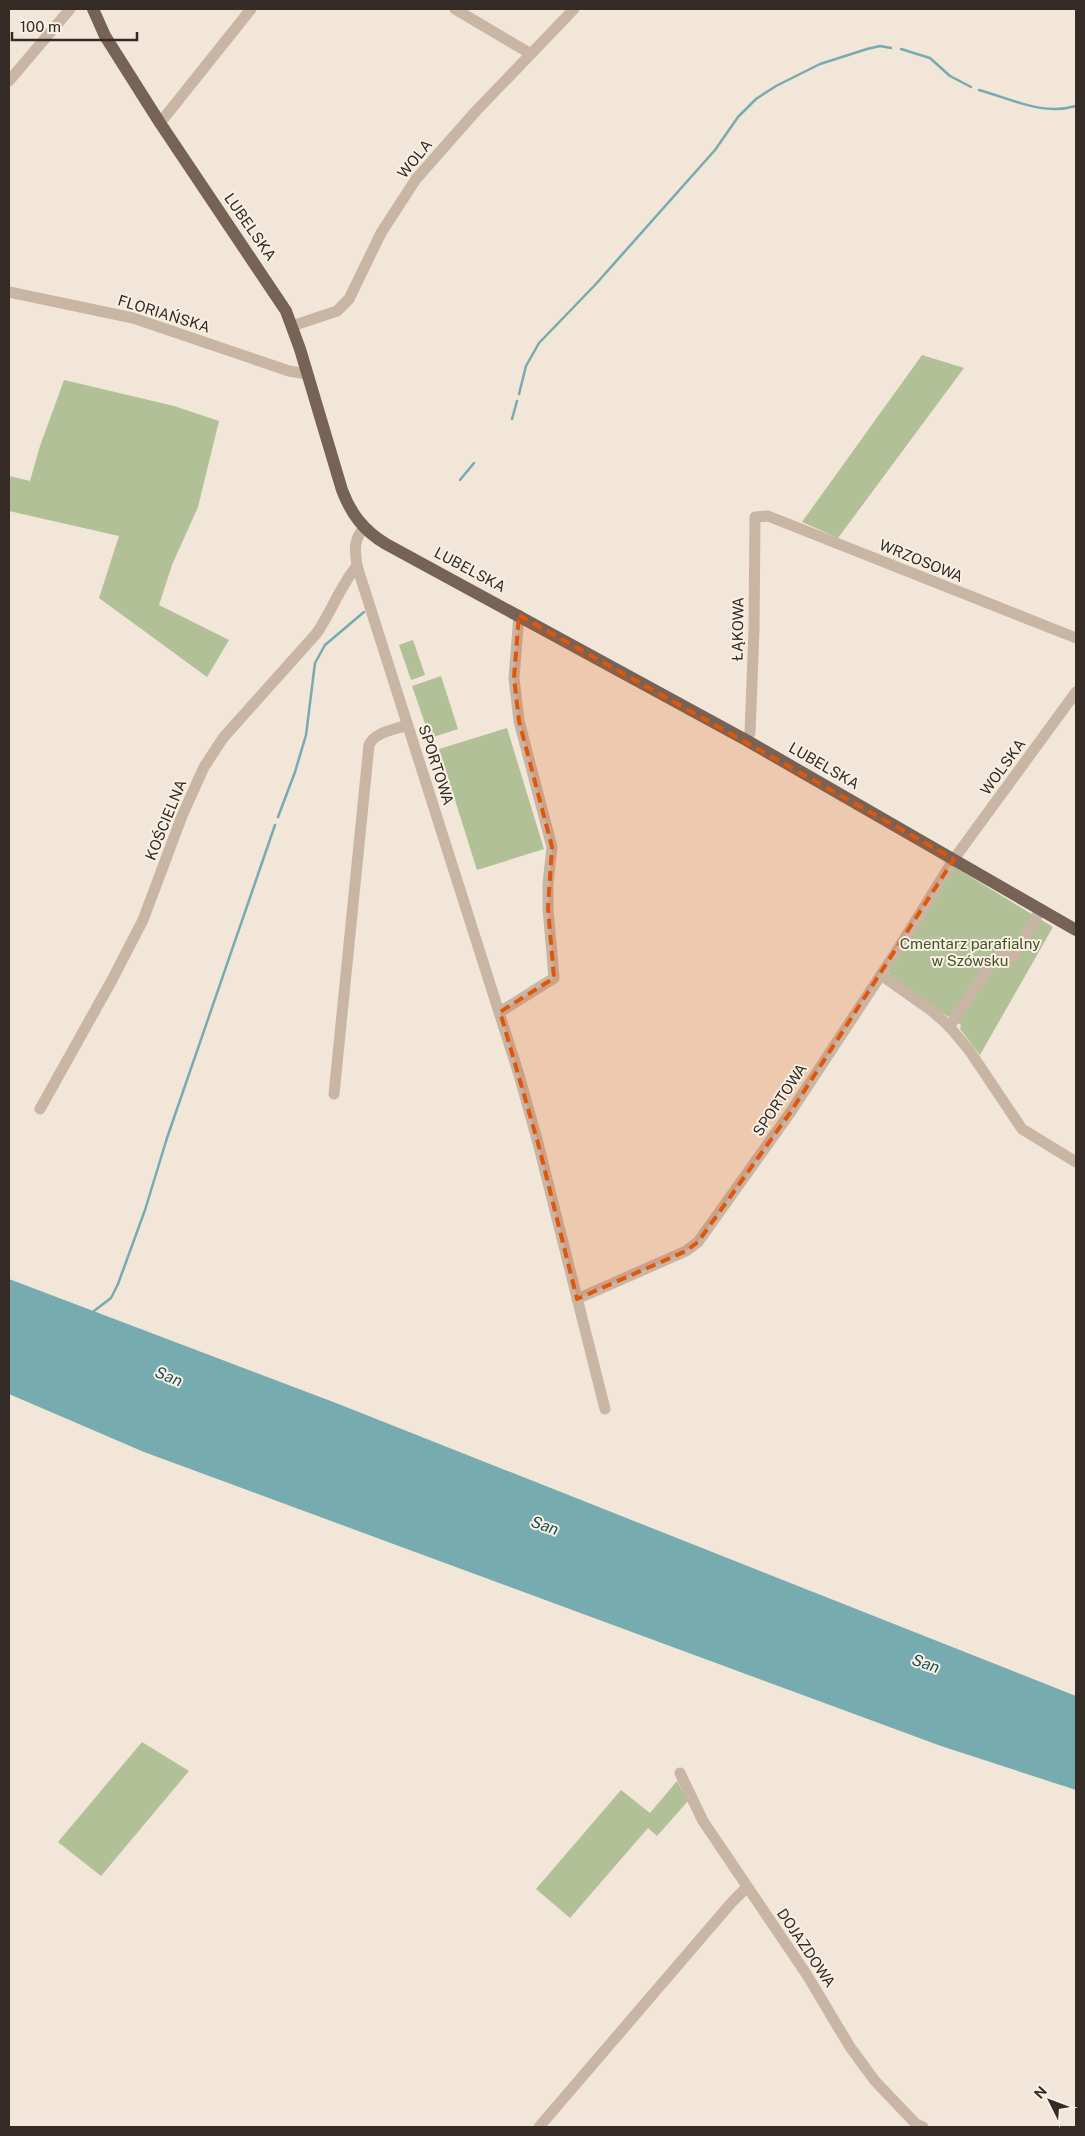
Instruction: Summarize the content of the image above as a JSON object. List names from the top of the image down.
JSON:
{
  "streets": {
    "main road": ["LUBELSKA"],
    "street": [
      "WOLA",
      "FLORIAŃSKA",
      "WRZOSOWA",
      "ŁĄKOWA",
      "SPORTOWA",
      "WOLSKA",
      "KOŚCIELNA",
      "DOJAZDOWA"
    ]
  },
  "crossings": [
    ["WOLA", "LUBELSKA"],
    ["LUBELSKA", "FLORIAŃSKA"],
    ["LUBELSKA", "ŁĄKOWA"],
    ["LUBELSKA", "SPORTOWA"],
    ["LUBELSKA", "WOLSKA"],
    ["WRZOSOWA", "ŁĄKOWA"],
    ["SPORTOWA", "WOLSKA"],
    ["SPORTOWA", "KOŚCIELNA"]
  ],
  "water": ["San"],
  "parks": ["Cmentarz parafialny w Szówsku"],
  "scale_bar": "100 m",
  "north": "top left"
}
